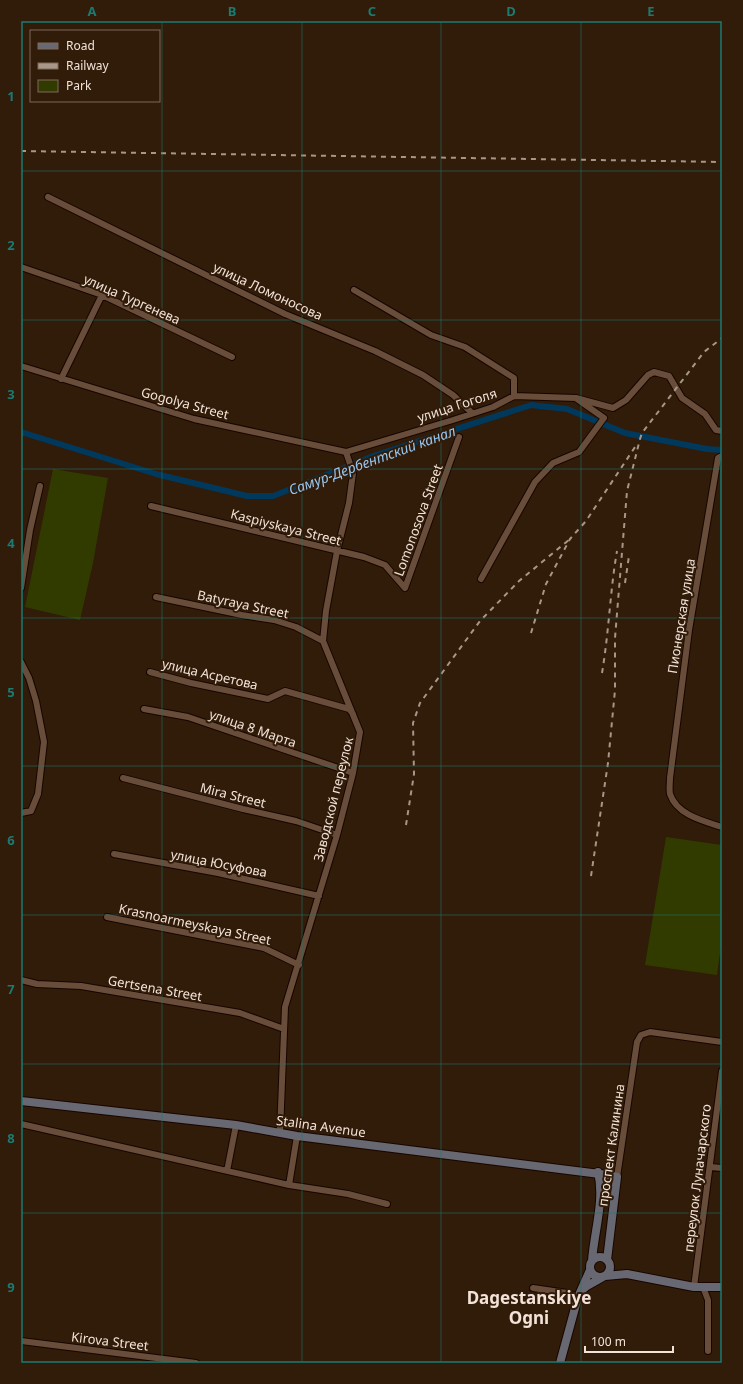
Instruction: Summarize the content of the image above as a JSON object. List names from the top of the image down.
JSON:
{
  "streets": {
    "street": [
      "улица Ломоносова",
      "улица Тургенева",
      "Gogolya Street",
      "улица Гоголя",
      "Lomonosova Street",
      "Kaspiyskaya Street",
      "Batyraya Street",
      "Пионерская улица",
      "улица Асретова",
      "улица 8 Марта",
      "Mira Street",
      "Заводской переулок",
      "улица Юсуфова",
      "Krasnoarmeyskaya Street",
      "Gertsena Street",
      "Stalina Avenue",
      "проспект Калинина",
      "переулок Луначарского",
      "Kirova Street"
    ]
  },
  "crossings": [
    ["улица Ломоносова", "улица Гоголя"],
    ["Gogolya Street", "улица Гоголя"],
    ["Gogolya Street", "Заводской переулок"],
    ["улица Гоголя", "Заводской переулок"],
    ["Lomonosova Street", "Kaspiyskaya Street"],
    ["Kaspiyskaya Street", "Заводской переулок"],
    ["Batyraya Street", "Заводской переулок"],
    ["улица Асретова", "Заводской переулок"],
    ["улица 8 Марта", "Заводской переулок"],
    ["Mira Street", "Заводской переулок"],
    ["Заводской переулок", "улица Юсуфова"],
    ["Заводской переулок", "Krasnoarmeyskaya Street"],
    ["Заводской переулок", "Gertsena Street"],
    ["Заводской переулок", "Stalina Avenue"],
    ["Stalina Avenue", "проспект Калинина"]
  ],
  "districts": ["Dagestanskiye Ogni"],
  "water": ["Самур-Дербентский канал"],
  "legend": ["Road", "Railway", "Park"],
  "scale_bar": "100 m",
  "grid": {
    "columns": [
      "A",
      "B",
      "C",
      "D",
      "E"
    ],
    "rows": [
      "1",
      "2",
      "3",
      "4",
      "5",
      "6",
      "7",
      "8",
      "9"
    ]
  }
}
